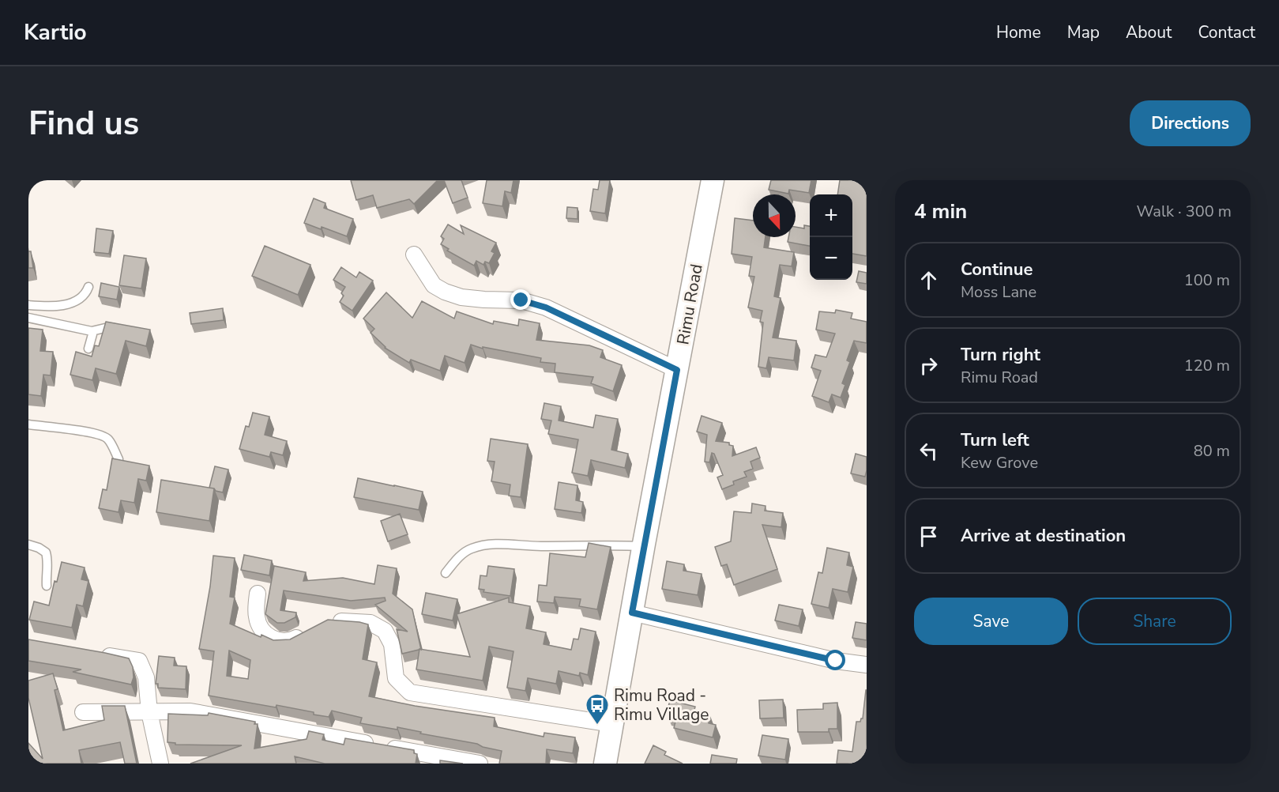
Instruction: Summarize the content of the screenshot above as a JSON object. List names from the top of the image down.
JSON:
{
  "streets": {
    "main road": ["Rimu Road"]
  },
  "places": {
    "bus stop": ["Rimu Road - Rimu Village"]
  },
  "north": "bottom",
  "page": {
    "header": "Kartio",
    "nav": [
      "Home",
      "Map",
      "About",
      "Contact"
    ],
    "buttons": [
      "Directions",
      ["Save", "Share"]
    ],
    "title": "Find us",
    "heading": ["4 min", "Walk · 300 m"],
    "map_buttons": ["+", "−"],
    "list": [
      ["Continue", "Moss Lane", "100 m"],
      ["Turn right", "Rimu Road", "120 m"],
      ["Turn left", "Kew Grove", "80 m"],
      "Arrive at destination"
    ]
  }
}
